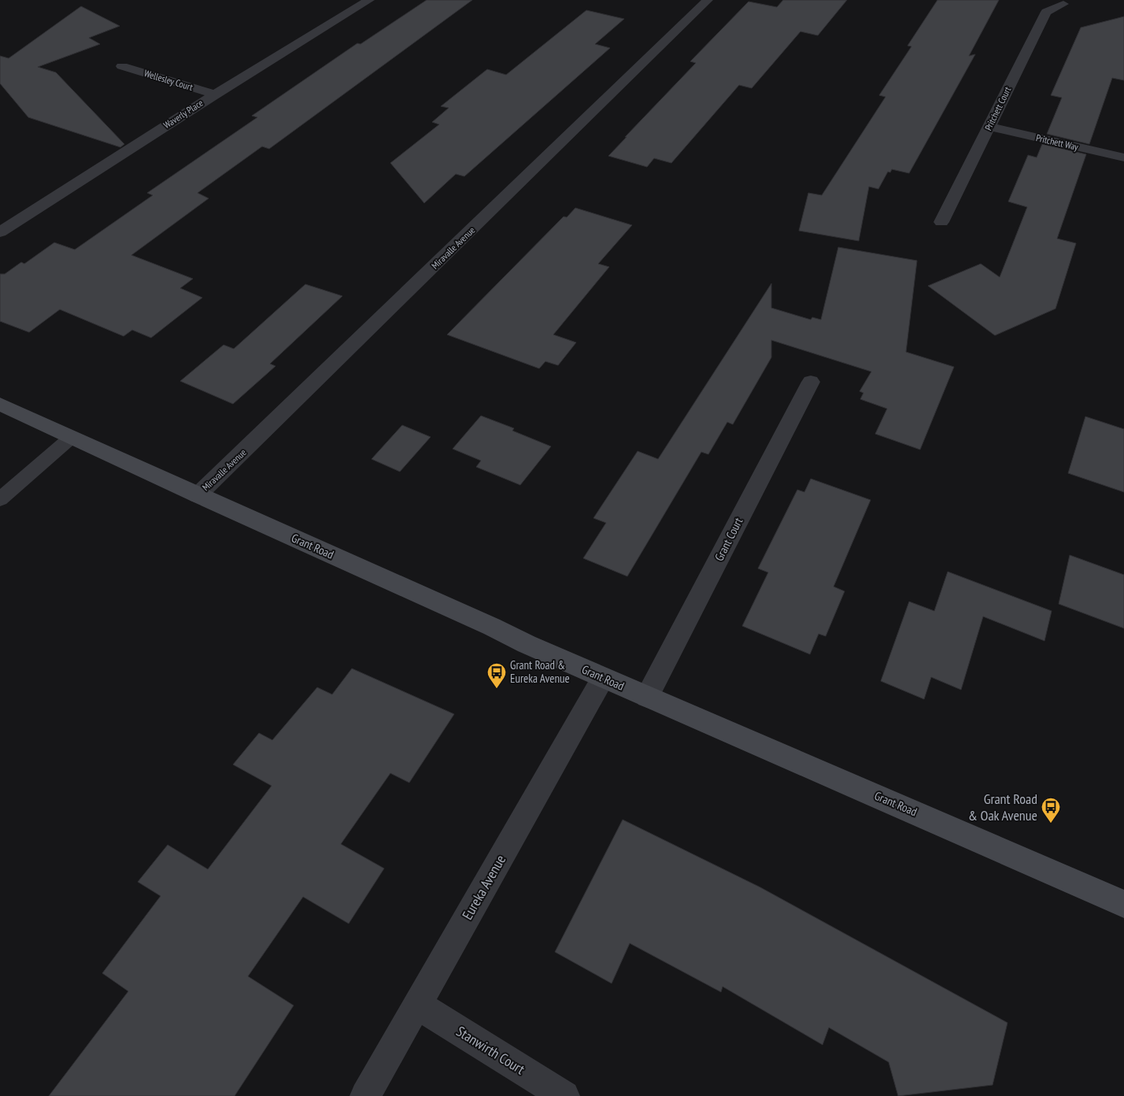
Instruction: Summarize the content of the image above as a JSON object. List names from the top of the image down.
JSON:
{
  "streets": {
    "main road": ["Grant Road"],
    "street": [
      "Wellesley Court",
      "Pritchett Court",
      "Waverly Place",
      "Pritchett Way",
      "Miravalle Avenue",
      "Grant Court",
      "Eureka Avenue",
      "Stanwirth Court"
    ]
  },
  "crossings": [
    ["Wellesley Court", "Waverly Place"],
    ["Pritchett Court", "Pritchett Way"],
    ["Miravalle Avenue", "Grant Road"],
    ["Grant Court", "Grant Road"],
    ["Grant Road", "Eureka Avenue"],
    ["Eureka Avenue", "Stanwirth Court"]
  ],
  "places": {
    "bus stop": ["Grant Road & Eureka Avenue", "Grant Road & Oak Avenue"]
  }
}
